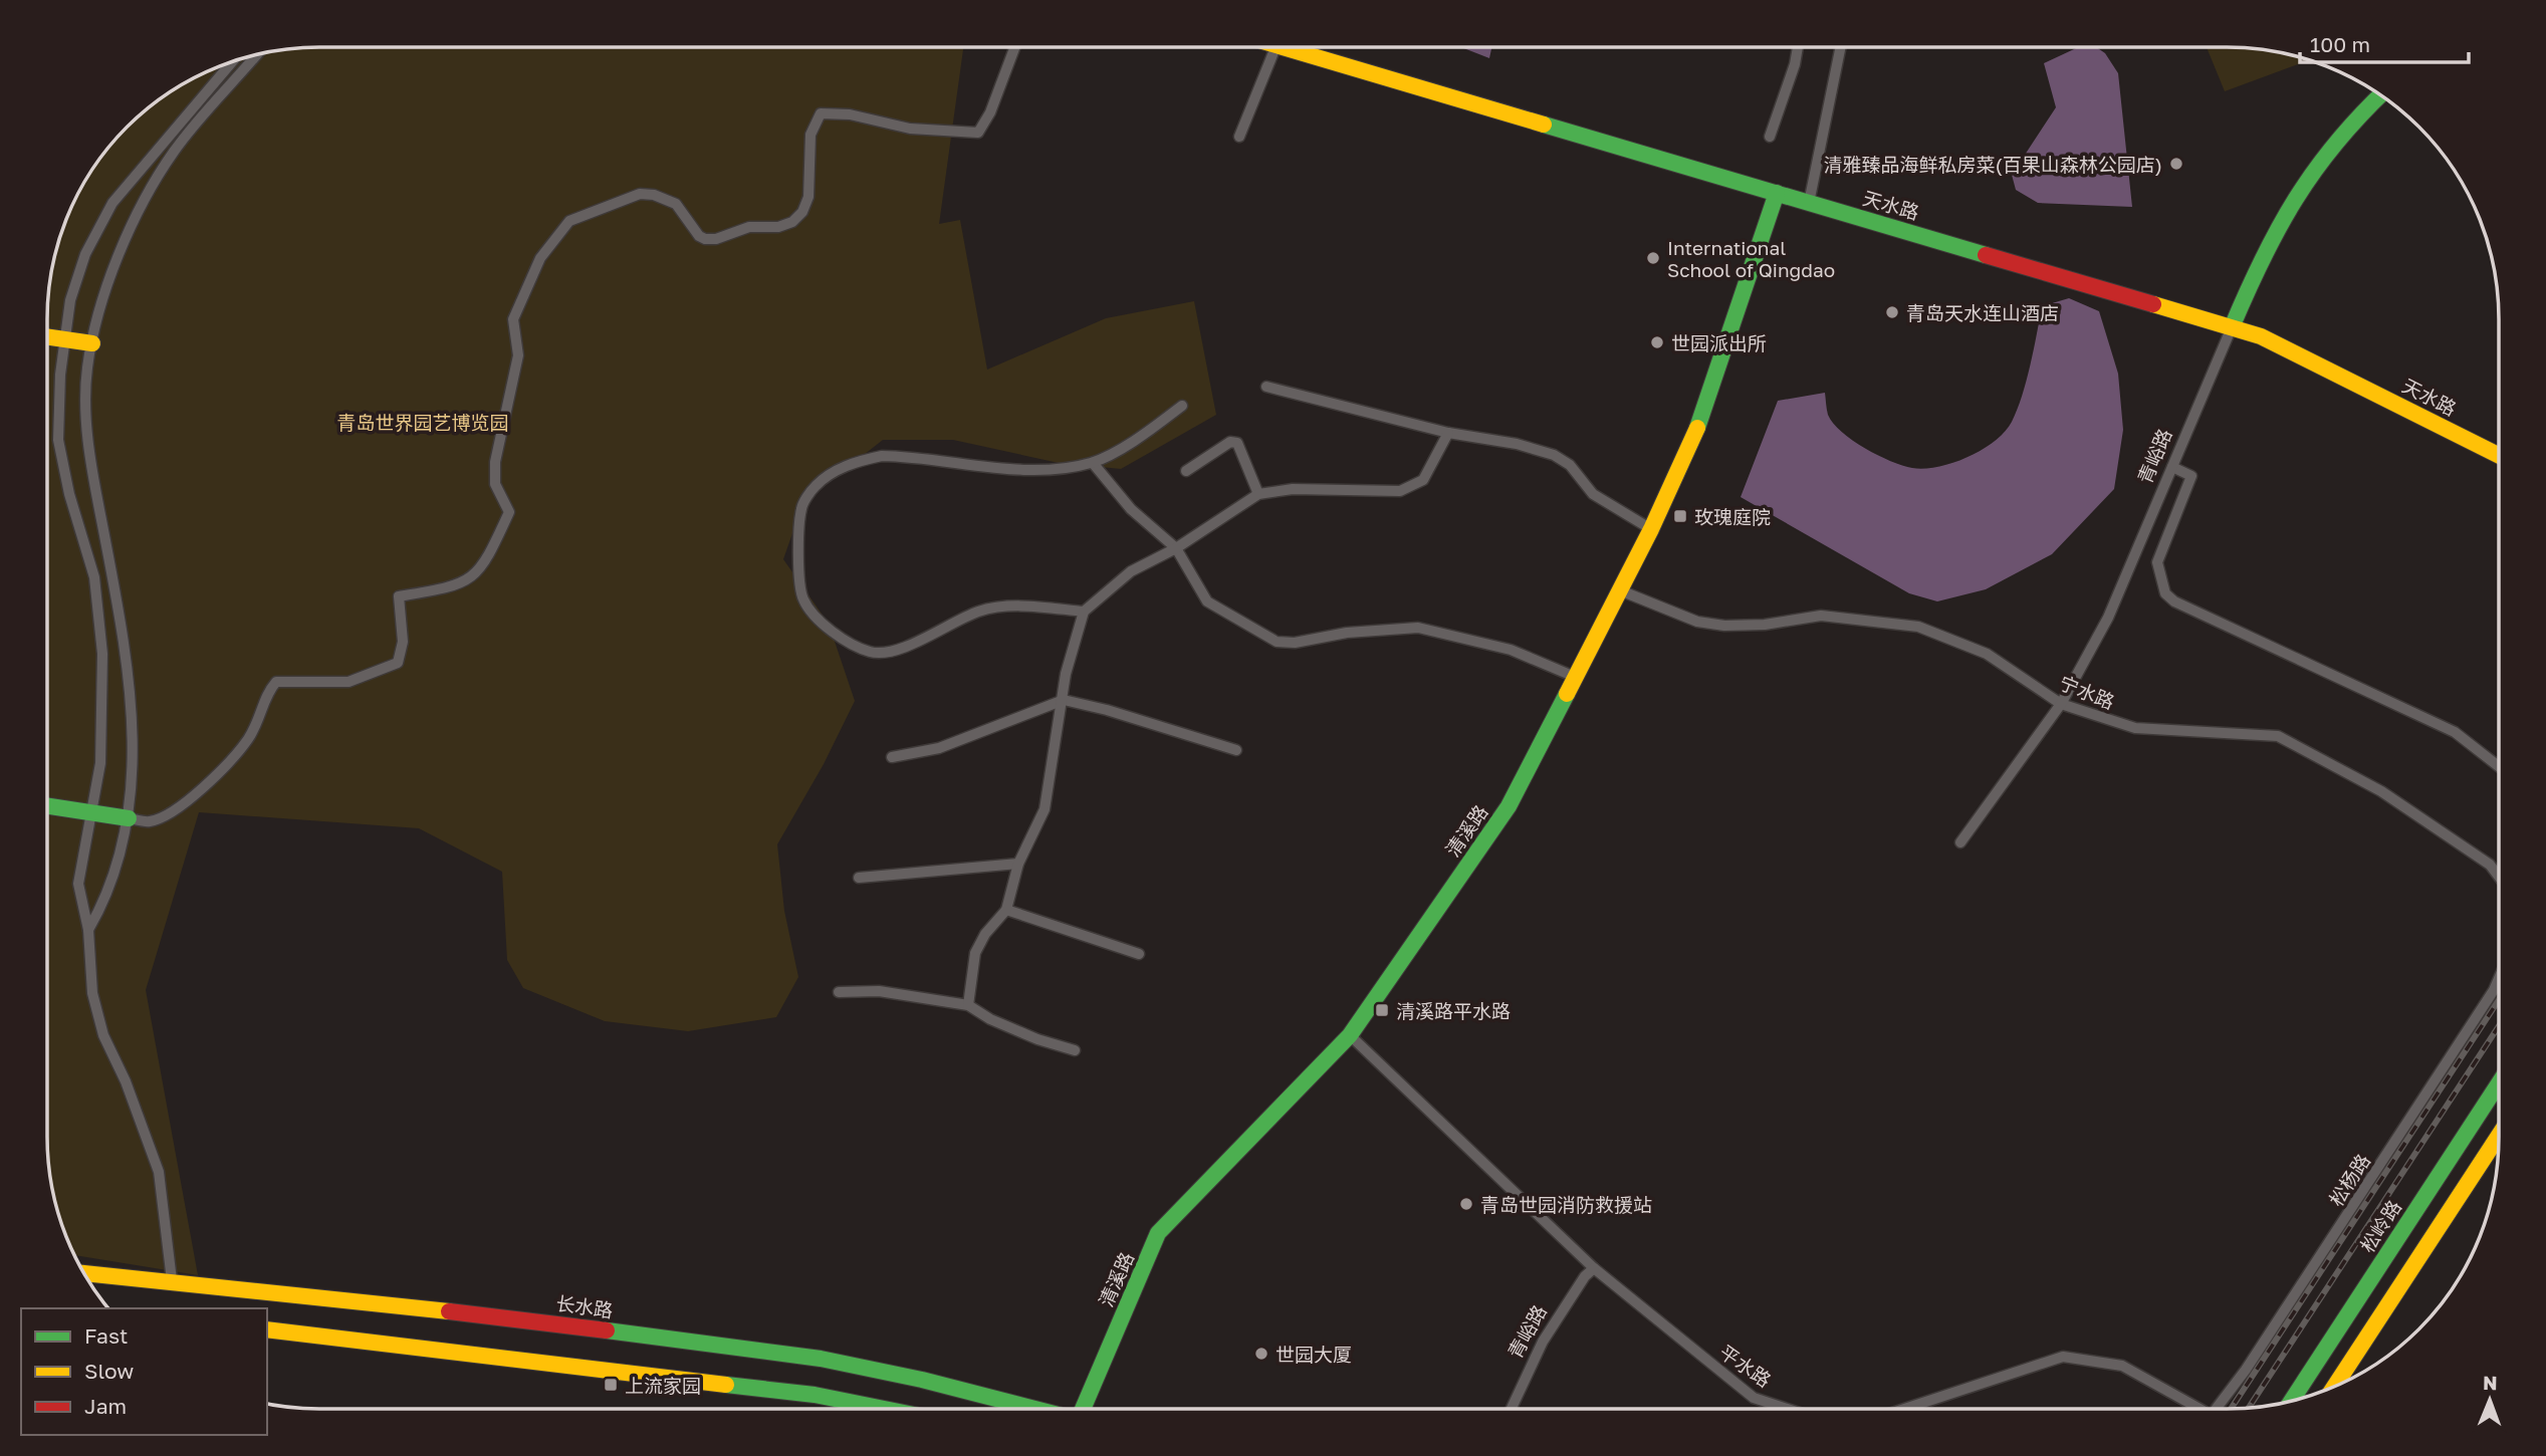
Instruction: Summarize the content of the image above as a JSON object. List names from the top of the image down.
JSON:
{
  "streets": {
    "main road": [
      "天水路",
      "青峪路",
      "清溪路",
      "松岭路",
      "长水路"
    ],
    "street": ["宁水路", "松杨路", "平水路"]
  },
  "crossings": [
    ["天水路", "青峪路"],
    ["天水路", "清溪路"],
    ["青峪路", "宁水路"],
    ["青峪路", "平水路"],
    ["宁水路", "清溪路"],
    ["清溪路", "平水路"]
  ],
  "parks": ["青岛世界园艺博览园"],
  "places": {
    "other": [
      "清雅臻品海鲜私房菜(百果山森林公园店)",
      "International School of Qingdao",
      "青岛天水连山酒店",
      "世园派出所",
      "青岛世园消防救援站",
      "世园大厦"
    ],
    "transit": ["玫瑰庭院", "清溪路平水路", "上流家园"]
  },
  "legend": ["Fast", "Slow", "Jam"],
  "scale_bar": "100 m",
  "north": "top"
}
